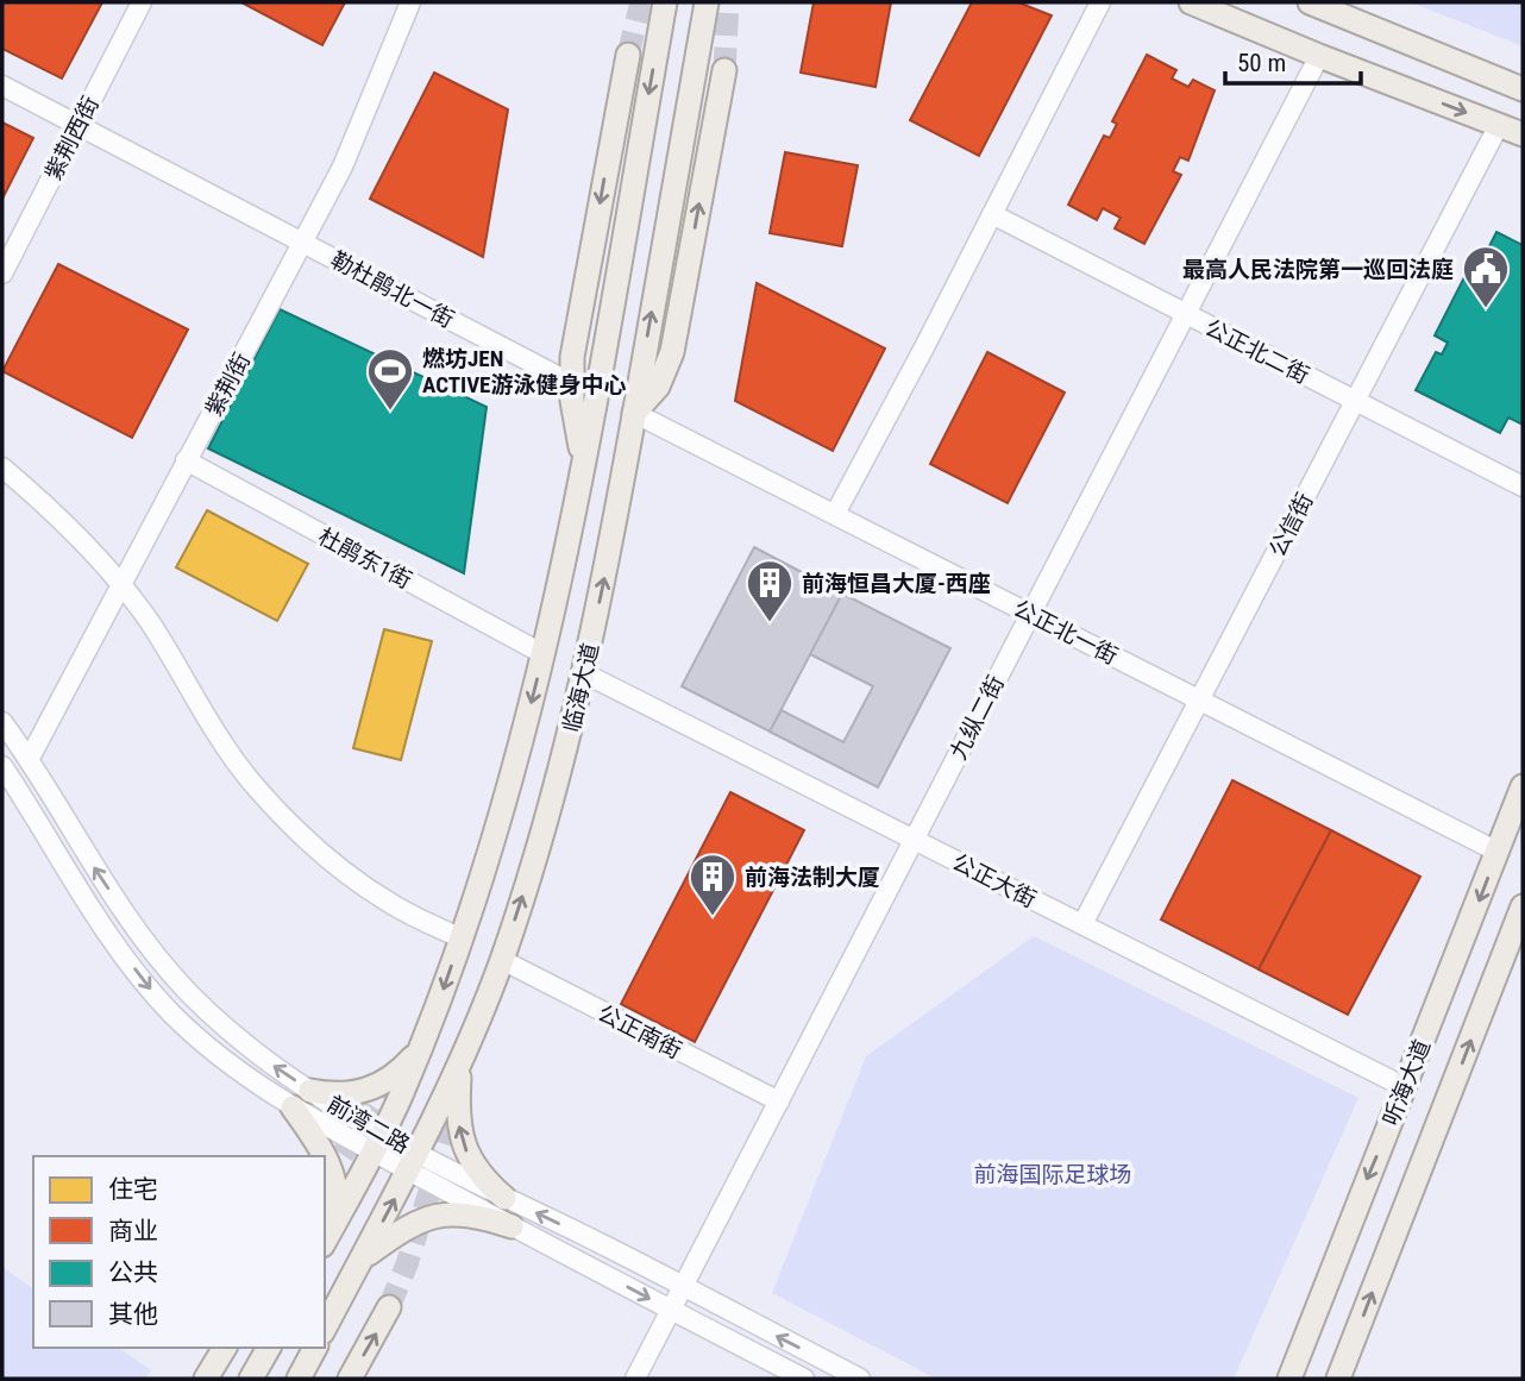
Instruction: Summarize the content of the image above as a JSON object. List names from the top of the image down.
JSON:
{
  "streets": {
    "main road": ["临海大道", "听海大道"],
    "street": [
      "紫荆西街",
      "勒杜鹃北一街",
      "公正北二街",
      "紫荆街",
      "公信街",
      "杜鹃东1街",
      "公正北一街",
      "九纵二街",
      "公正大街",
      "公正南街",
      "前湾二路"
    ]
  },
  "crossings": [
    ["紫荆西街", "勒杜鹃北一街"],
    ["勒杜鹃北一街", "紫荆街"],
    ["公正北二街", "公信街"],
    ["公正北二街", "九纵二街"],
    ["紫荆街", "杜鹃东1街"],
    ["紫荆街", "前湾二路"],
    ["公信街", "公正北一街"],
    ["公信街", "公正大街"],
    ["杜鹃东1街", "临海大道"],
    ["公正北一街", "临海大道"],
    ["公正北一街", "九纵二街"],
    ["公正北一街", "听海大道"],
    ["临海大道", "公正大街"],
    ["临海大道", "公正南街"],
    ["临海大道", "前湾二路"],
    ["九纵二街", "公正大街"],
    ["九纵二街", "公正南街"],
    ["九纵二街", "前湾二路"],
    ["公正大街", "听海大道"]
  ],
  "parks": ["前海国际足球场"],
  "places": {
    "public building": ["最高人民法院第一巡回法庭"],
    "sports": ["燃坊JEN ACTIVE游泳健身中心"],
    "building": ["前海恒昌大厦-西座", "前海法制大厦"]
  },
  "legend": [
    "住宅",
    "商业",
    "公共",
    "其他"
  ],
  "scale_bar": "50 m"
}
